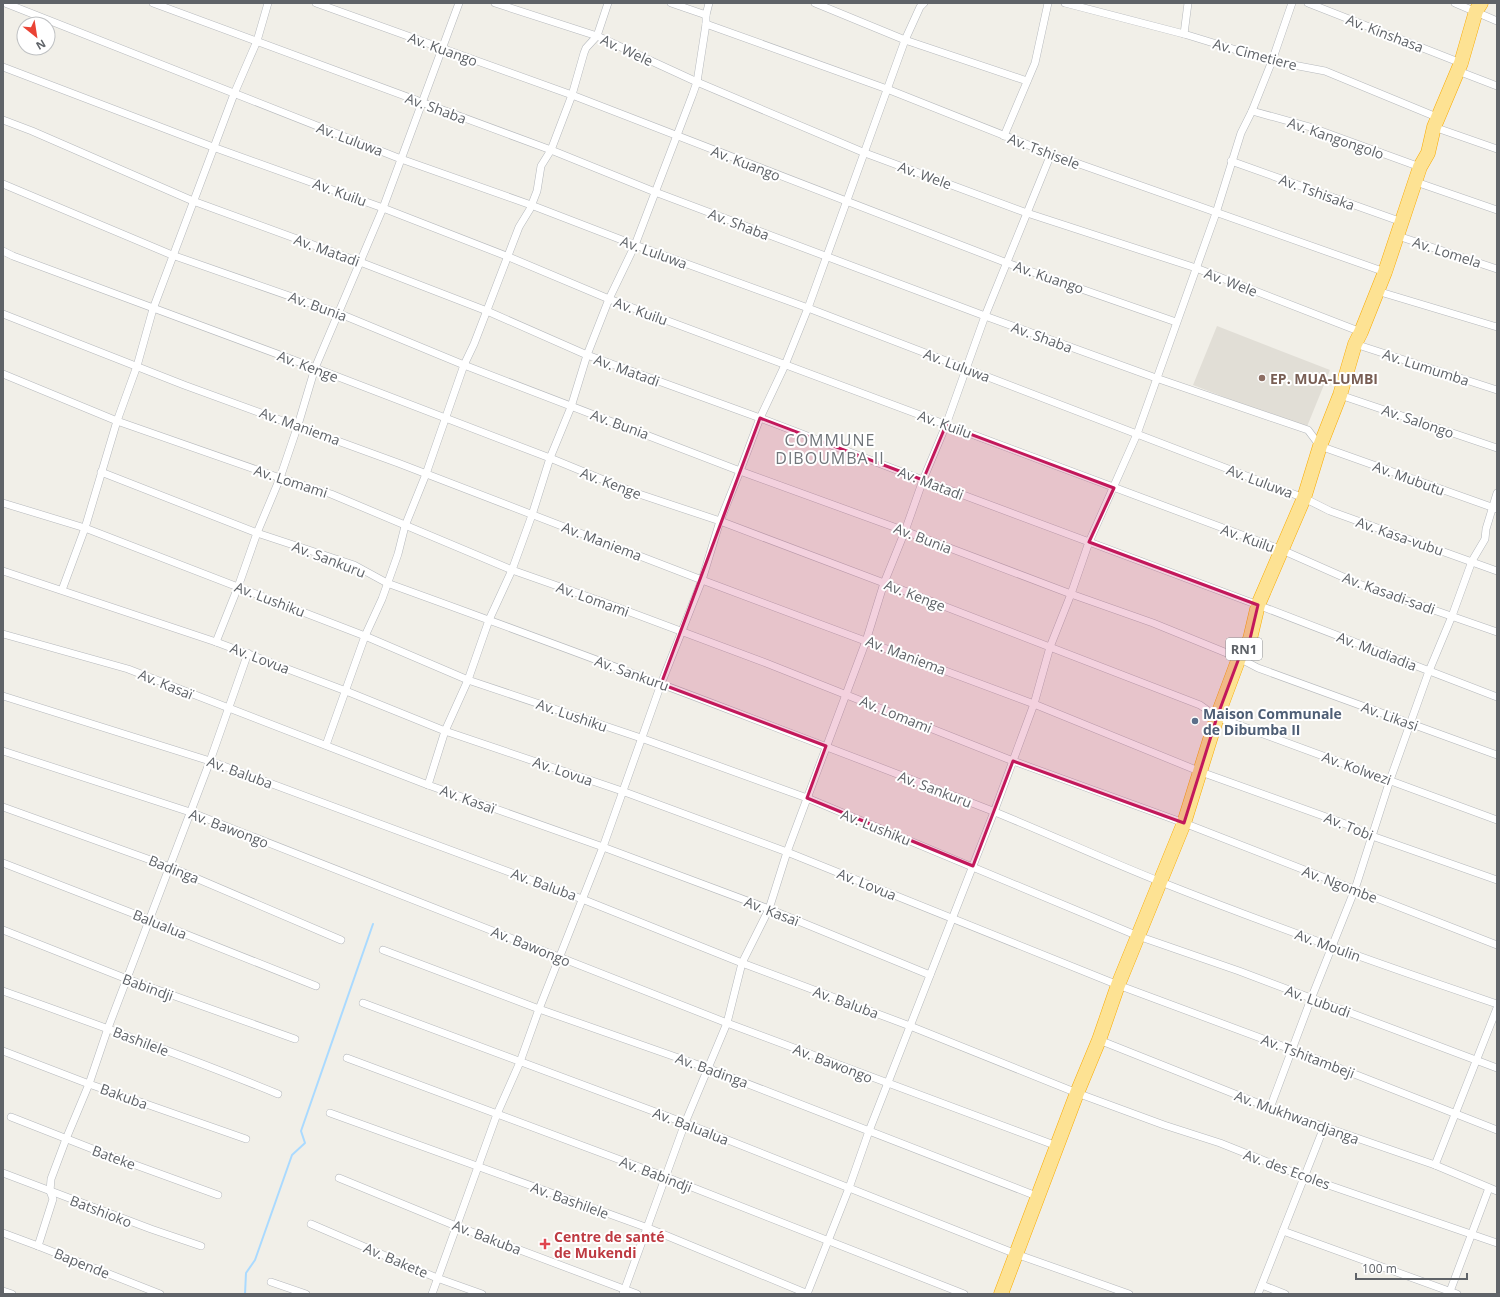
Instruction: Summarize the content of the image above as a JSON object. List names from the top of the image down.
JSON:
{
  "streets": {
    "highway": ["RN1"],
    "street": [
      "Av. Kinshasa",
      "Av. Kuango",
      "Av. Wele",
      "Av. Cimetiere",
      "Av. Shaba",
      "Av. Kangongolo",
      "Av. Luluwa",
      "Av. Tshisele",
      "Av. Kuilu",
      "Av. Tshisaka",
      "Av. Matadi",
      "Av. Lomela",
      "Av. Bunia",
      "Av. Kenge",
      "Av. Lumumba",
      "Av. Salongo",
      "Av. Maniema",
      "Av. Mubutu",
      "Av. Lomami",
      "Av. Kasa-vubu",
      "Av. Sankuru",
      "Av. Kasadi-sadi",
      "Av. Lushiku",
      "Av. Mudiadia",
      "Av. Lovua",
      "Av. Kasaï",
      "Av. Likasi",
      "Av. Kolwezi",
      "Av. Baluba",
      "Av. Tobi",
      "Av. Bawongo",
      "Badinga",
      "Av. Ngombe",
      "Balualua",
      "Av. Moulin",
      "Babindji",
      "Av. Lubudi",
      "Bashilele",
      "Av. Tshitambeji",
      "Av. Badinga",
      "Bakuba",
      "Av. Mukhwandjanga",
      "Av. Balualua",
      "Bateke",
      "Av. des Ecoles",
      "Av. Babindji",
      "Av. Bashilele",
      "Batshioko",
      "Av. Bakuba",
      "Av. Bakete",
      "Bapende"
    ]
  },
  "crossings": [
    ["Av. Kinshasa", "RN1"],
    ["Av. Wele", "Av. Lumumba"],
    ["Av. Wele", "RN1"],
    ["Av. Cimetiere", "RN1"],
    ["Av. Shaba", "Av. Mubutu"],
    ["Av. Shaba", "RN1"],
    ["Av. Kangongolo", "RN1"],
    ["Av. Luluwa", "Av. Kasa-vubu"],
    ["Av. Luluwa", "RN1"],
    ["Av. Tshisele", "RN1"],
    ["Av. Kuilu", "Av. Kasadi-sadi"],
    ["Av. Kuilu", "RN1"],
    ["Av. Tshisaka", "RN1"],
    ["Av. Matadi", "RN1"],
    ["Av. Matadi", "Av. Mudiadia"],
    ["Av. Lomela", "RN1"],
    ["Av. Bunia", "RN1"],
    ["Av. Bunia", "Av. Likasi"],
    ["Av. Kenge", "RN1"],
    ["Av. Kenge", "Av. Kolwezi"],
    ["Av. Lumumba", "RN1"],
    ["Av. Salongo", "RN1"],
    ["Av. Maniema", "RN1"],
    ["Av. Maniema", "Av. Tobi"],
    ["Av. Mubutu", "RN1"],
    ["Av. Lomami", "RN1"],
    ["Av. Lomami", "Av. Ngombe"],
    ["Av. Kasa-vubu", "RN1"],
    ["Av. Sankuru", "RN1"],
    ["Av. Sankuru", "Av. Moulin"],
    ["Av. Kasadi-sadi", "RN1"],
    ["Av. Lushiku", "RN1"],
    ["Av. Lushiku", "Av. Lubudi"],
    ["RN1", "Av. Mudiadia"],
    ["RN1", "Av. Lovua"],
    ["RN1", "Av. Likasi"],
    ["RN1", "Av. Kolwezi"],
    ["RN1", "Av. Baluba"],
    ["RN1", "Av. Tobi"],
    ["RN1", "Av. Bawongo"],
    ["RN1", "Av. Ngombe"],
    ["RN1", "Av. Moulin"],
    ["RN1", "Av. Lubudi"],
    ["RN1", "Av. Tshitambeji"],
    ["RN1", "Av. Badinga"],
    ["RN1", "Av. Mukhwandjanga"],
    ["RN1", "Av. Balualua"],
    ["RN1", "Av. des Ecoles"],
    ["Av. Lovua", "Av. Tshitambeji"],
    ["Av. Baluba", "Av. des Ecoles"]
  ],
  "districts": ["COMMUNE DIBOUMBA II"],
  "places": {
    "other": ["EP. MUA-LUMBI", "Maison Communale de Dibumba II"],
    "health": ["Centre de santé de Mukendi"]
  },
  "scale_bar": "100 m",
  "north": "bottom right"
}
